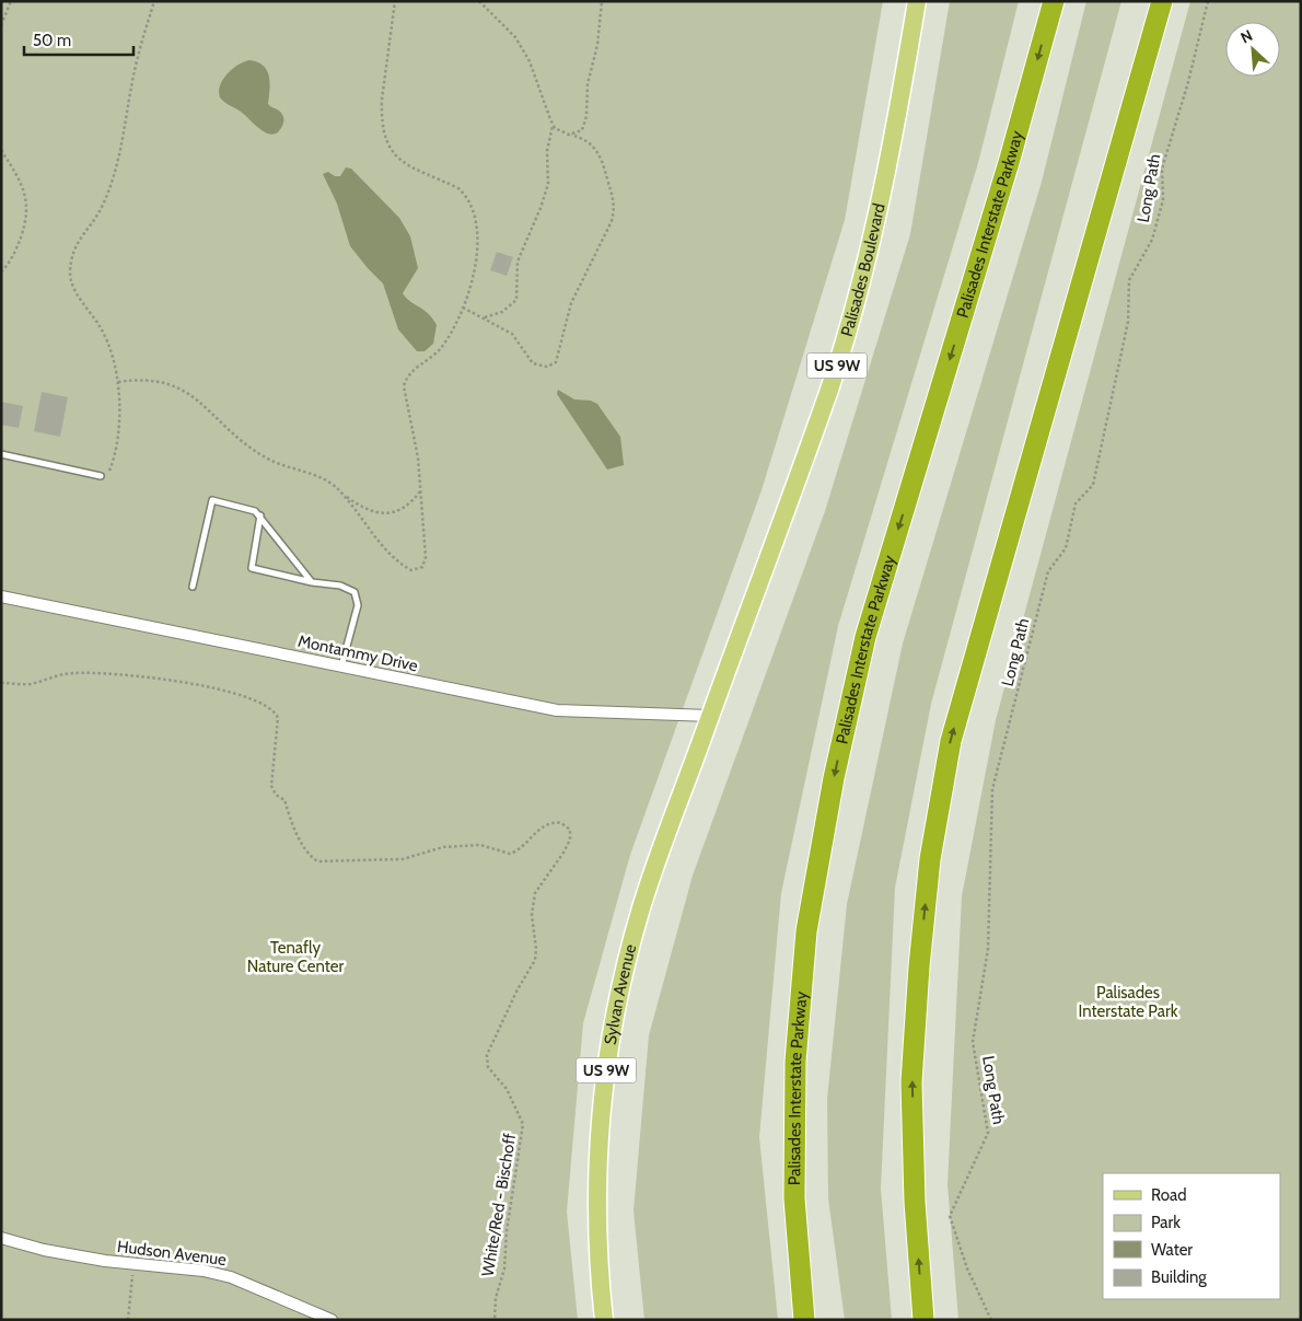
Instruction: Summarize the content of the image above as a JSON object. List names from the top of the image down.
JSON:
{
  "streets": {
    "highway": ["Palisades Interstate Parkway"],
    "main road": ["Palisades Boulevard", "US 9W", "Sylvan Avenue"],
    "street": ["Montammy Drive", "Hudson Avenue"],
    "path": ["Long Path", "White/Red - Bischoff"]
  },
  "crossings": [
    ["Palisades Boulevard", "Montammy Drive"],
    ["Palisades Boulevard", "Sylvan Avenue"],
    ["Montammy Drive", "Sylvan Avenue"]
  ],
  "parks": ["Tenafly Nature Center", "Palisades Interstate Park"],
  "legend": [
    "Road",
    "Park",
    "Water",
    "Building"
  ],
  "scale_bar": "50 m",
  "north": "top left"
}
